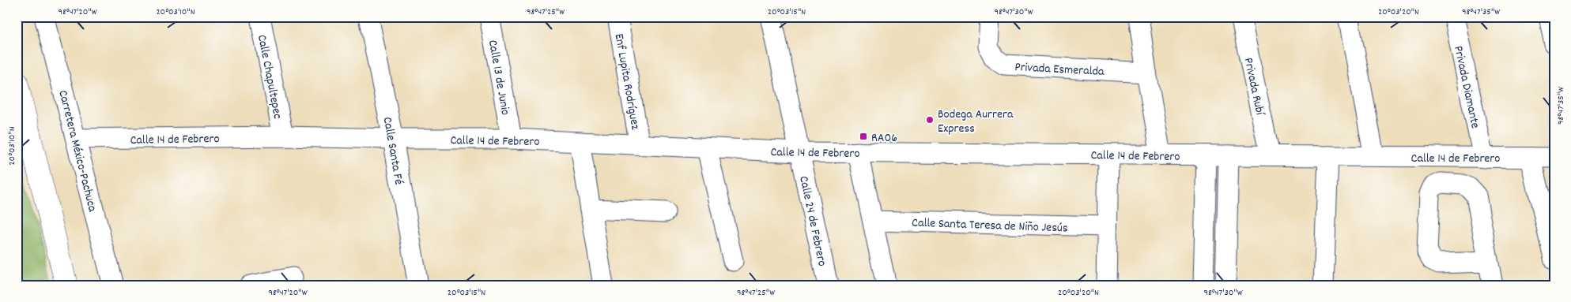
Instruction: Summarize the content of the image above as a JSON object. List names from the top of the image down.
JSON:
{
  "streets": {
    "street": [
      "Privada Esmeralda",
      "Calle Chapultepec",
      "Calle 13 de Junio",
      "Enf Lupita Rodríguez",
      "Privada Rubí",
      "Privada Diamante",
      "Calle 14 de Febrero",
      "Carretera México-Pachuca",
      "Calle Santa Fé",
      "Calle 24 de Febrero",
      "Calle Santa Teresa de Niño Jesús"
    ]
  },
  "crossings": [
    ["Calle Chapultepec", "Calle 14 de Febrero"],
    ["Calle 13 de Junio", "Calle 14 de Febrero"],
    ["Enf Lupita Rodríguez", "Calle 14 de Febrero"],
    ["Privada Rubí", "Calle 14 de Febrero"],
    ["Privada Diamante", "Calle 14 de Febrero"],
    ["Calle 14 de Febrero", "Carretera México-Pachuca"],
    ["Calle 14 de Febrero", "Calle Santa Fé"],
    ["Calle 14 de Febrero", "Calle 24 de Febrero"]
  ],
  "places": {
    "other": ["Bodega Aurrera Express"],
    "transit": ["RA06"]
  },
  "coordinates": [
    "98°47'20\"W",
    "20°03'10\"N",
    "98°47'25\"W",
    "20°03'15\"N",
    "98°47'30\"W",
    "20°03'20\"N",
    "98°47'35\"W"
  ]
}
